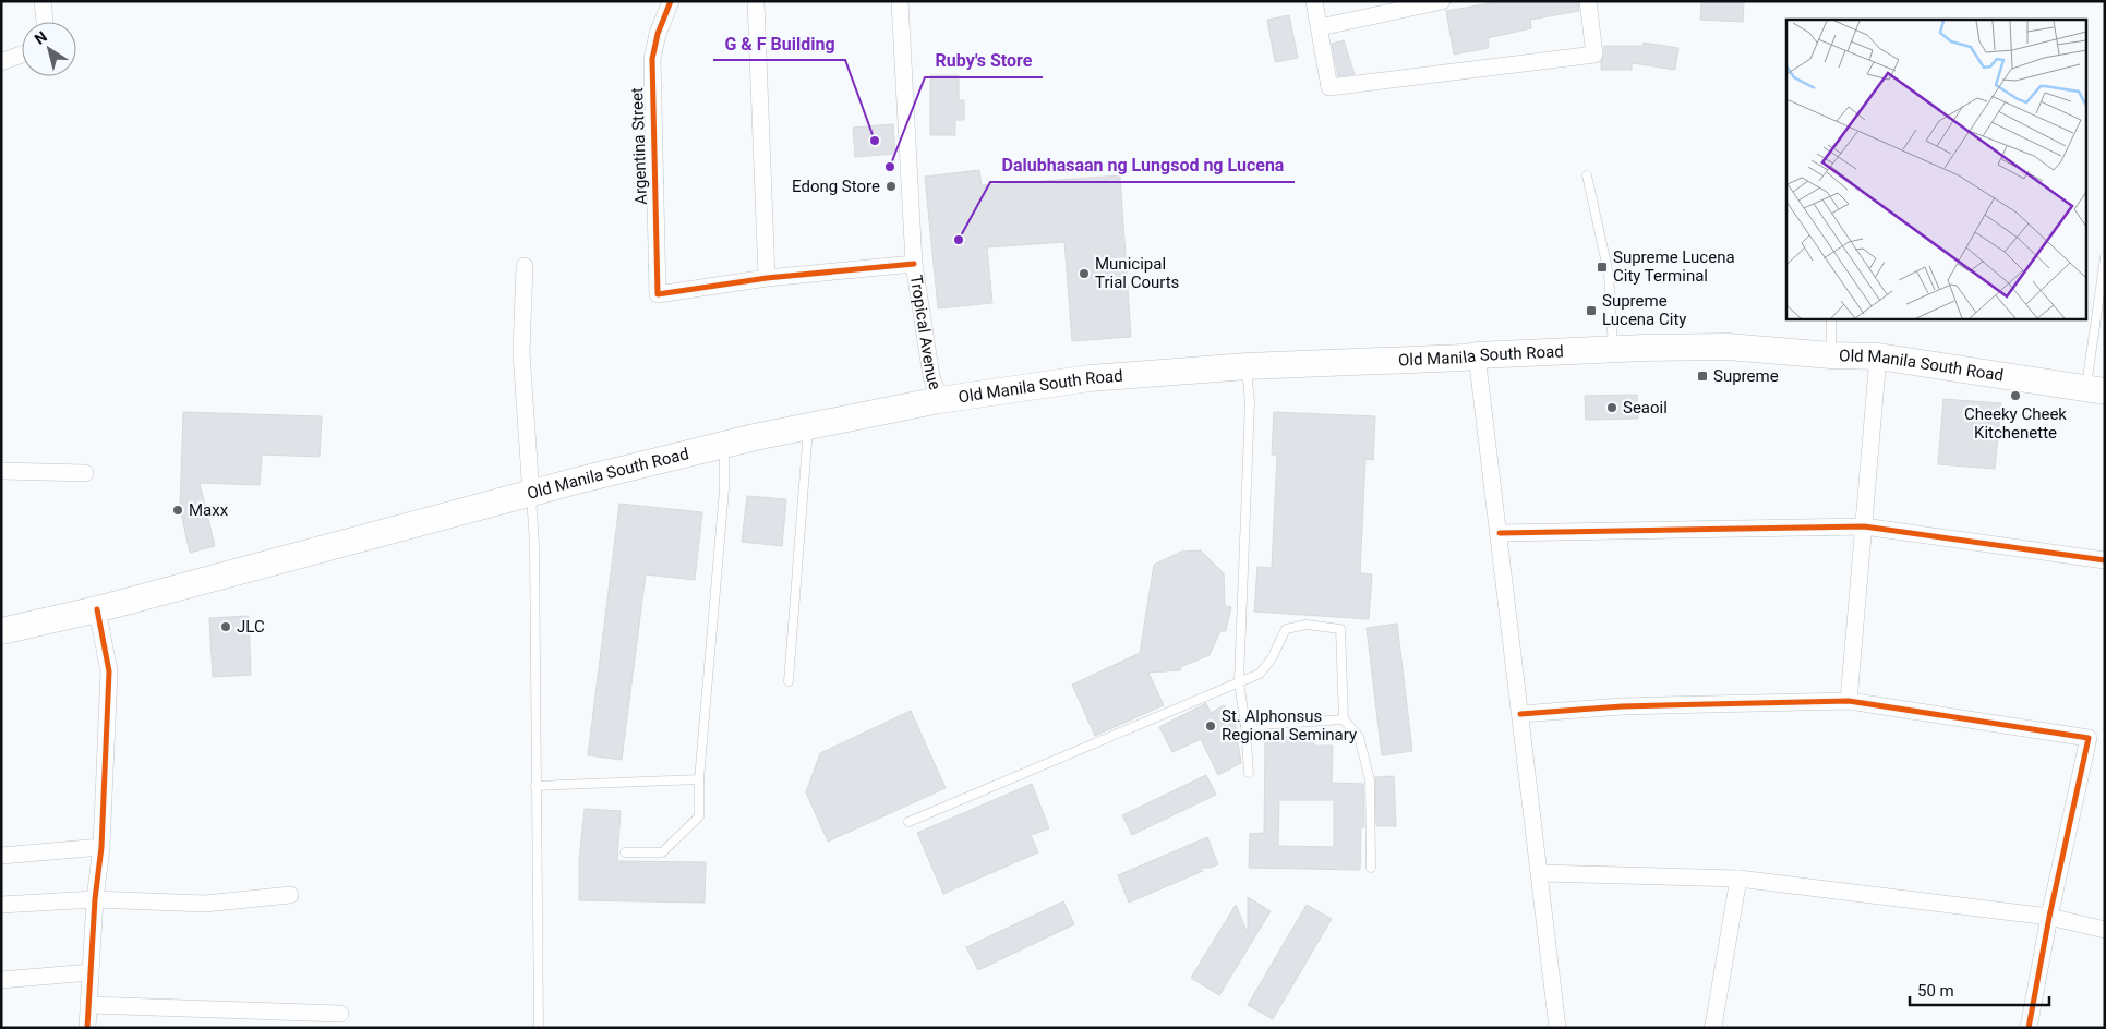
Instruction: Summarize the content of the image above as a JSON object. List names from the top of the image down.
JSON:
{
  "streets": {
    "main road": ["Old Manila South Road"],
    "street": ["Argentina Street", "Tropical Avenue"]
  },
  "crossings": [
    ["Tropical Avenue", "Old Manila South Road"]
  ],
  "places": {
    "other": [
      "G & F Building",
      "Ruby's Store",
      "Edong Store",
      "Dalubhasaan ng Lungsod ng Lucena",
      "Municipal Trial Courts",
      "Cheeky Cheek Kitchenette",
      "Seaoil",
      "Maxx",
      "JLC",
      "St. Alphonsus Regional Seminary"
    ],
    "transit": ["Supreme Lucena City Terminal", "Supreme Lucena City", "Supreme"]
  },
  "scale_bar": "50 m",
  "north": "top left"
}
